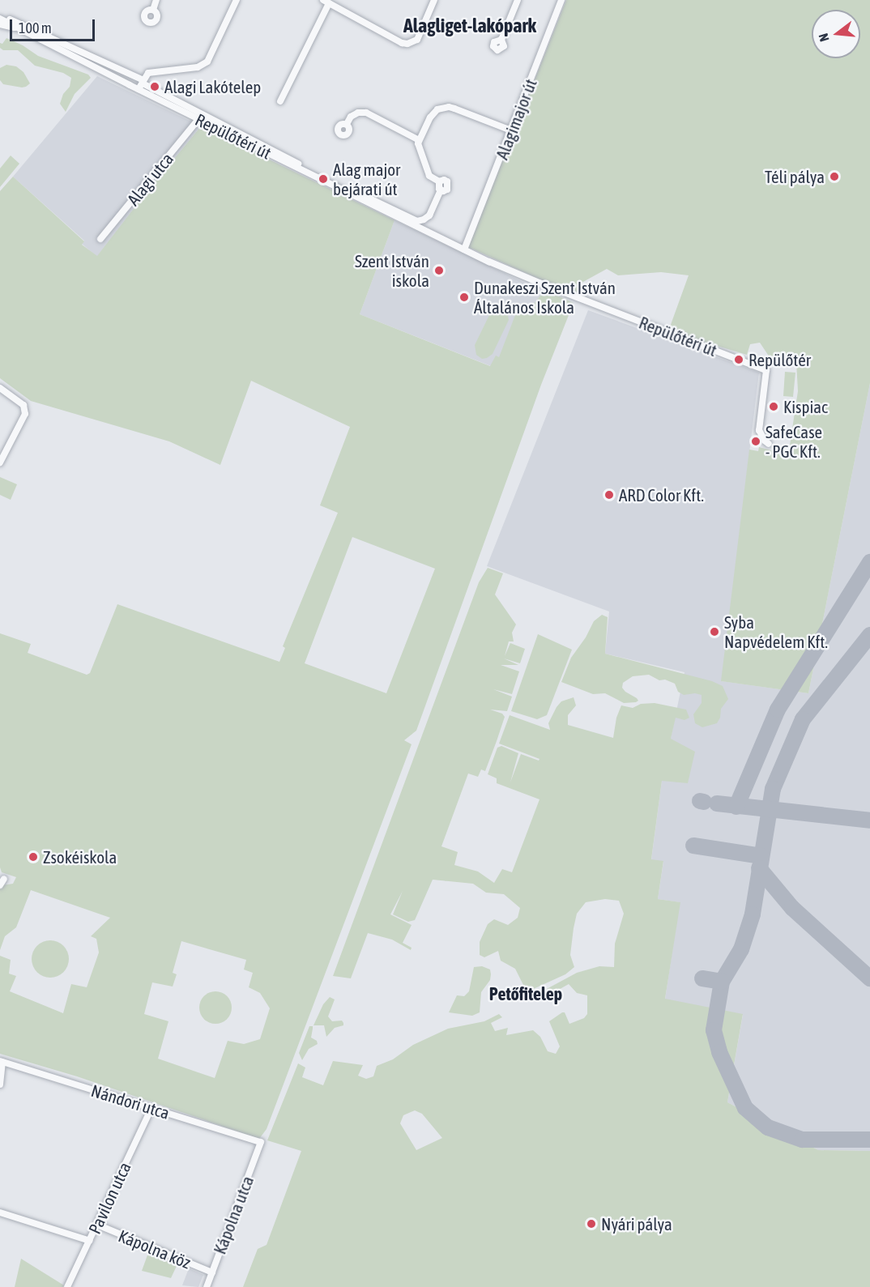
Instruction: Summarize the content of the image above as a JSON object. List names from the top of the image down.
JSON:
{
  "streets": {
    "street": [
      "Alagimajor út",
      "Repülőtéri út",
      "Alagi utca",
      "Nándori utca",
      "Pavilon utca",
      "Kápolna utca",
      "Kápolna köz"
    ]
  },
  "crossings": [
    ["Repülőtéri út", "Alagi utca"],
    ["Nándori utca", "Pavilon utca"],
    ["Nándori utca", "Kápolna utca"],
    ["Pavilon utca", "Kápolna köz"],
    ["Kápolna utca", "Kápolna köz"]
  ],
  "districts": ["Alagliget-lakópark", "Petőfitelep"],
  "places": [
    "Alagi Lakótelep",
    "Téli pálya",
    "Alag major bejárati út",
    "Szent István iskola",
    "Dunakeszi Szent István Általános Iskola",
    "Repülőtér",
    "Kispiac",
    "SafeCase - PGC Kft.",
    "ARD Color Kft.",
    "Syba Napvédelem Kft.",
    "Zsokéiskola",
    "Nyári pálya"
  ],
  "scale_bar": "100 m",
  "north": "left"
}
